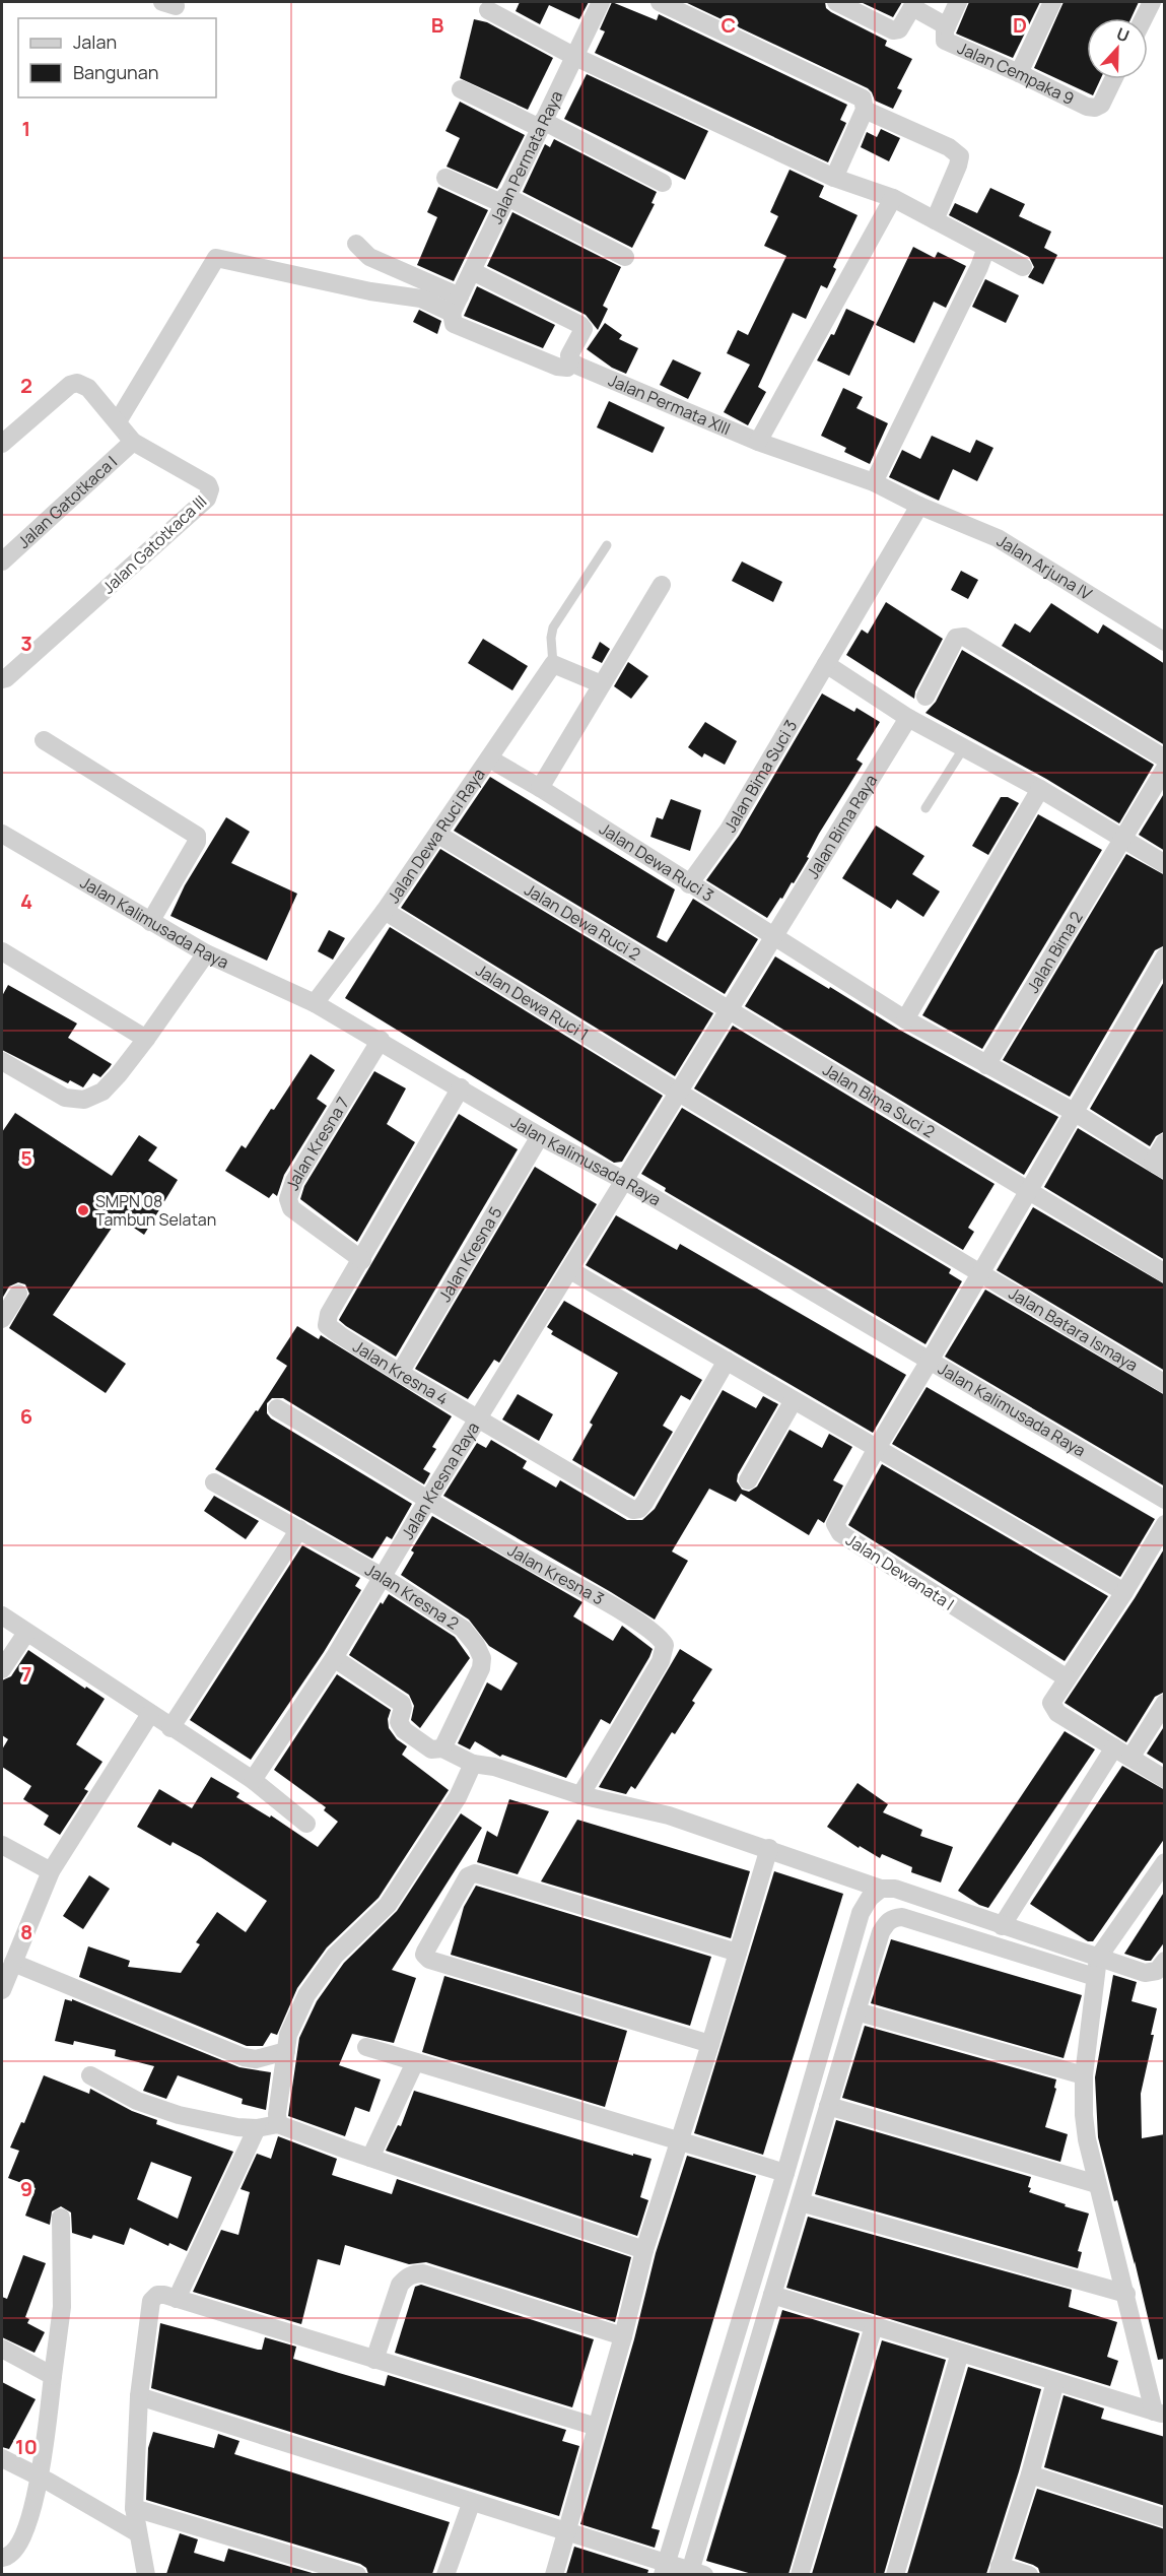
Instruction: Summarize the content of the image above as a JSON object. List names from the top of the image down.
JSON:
{
  "streets": {
    "street": [
      "Jalan Cempaka 9",
      "Jalan Permata Raya",
      "Jalan Permata XIII",
      "Jalan Gatotkaca I",
      "Jalan Gatotkaca III",
      "Jalan Arjuna IV",
      "Jalan Bima Suci 3",
      "Jalan Bima Raya",
      "Jalan Dewa Ruci Raya",
      "Jalan Dewa Ruci 3",
      "Jalan Kalimusada Raya",
      "Jalan Dewa Ruci 2",
      "Jalan Bima 2",
      "Jalan Dewa Ruci 1",
      "Jalan Bima Suci 2",
      "Jalan Kresna 7",
      "Jalan Kresna 5",
      "Jalan Batara Ismaya",
      "Jalan Kresna 4",
      "Jalan Kresna Raya",
      "Jalan Dewanata I",
      "Jalan Kresna 3",
      "Jalan Kresna 2"
    ]
  },
  "crossings": [
    ["Jalan Permata XIII", "Jalan Arjuna IV"],
    ["Jalan Permata XIII", "Jalan Bima Suci 3"],
    ["Jalan Gatotkaca I", "Jalan Gatotkaca III"],
    ["Jalan Arjuna IV", "Jalan Bima Suci 3"],
    ["Jalan Bima Suci 3", "Jalan Dewa Ruci 3"],
    ["Jalan Bima Raya", "Jalan Dewa Ruci 3"],
    ["Jalan Bima Raya", "Jalan Dewa Ruci 2"],
    ["Jalan Bima Raya", "Jalan Dewa Ruci 1"],
    ["Jalan Bima Raya", "Jalan Bima Suci 2"],
    ["Jalan Bima Raya", "Jalan Kresna Raya"],
    ["Jalan Dewa Ruci Raya", "Jalan Dewa Ruci 3"],
    ["Jalan Dewa Ruci Raya", "Jalan Kalimusada Raya"],
    ["Jalan Dewa Ruci Raya", "Jalan Dewa Ruci 2"],
    ["Jalan Dewa Ruci Raya", "Jalan Dewa Ruci 1"],
    ["Jalan Dewa Ruci 3", "Jalan Bima 2"],
    ["Jalan Dewa Ruci 3", "Jalan Dewanata I"],
    ["Jalan Kalimusada Raya", "Jalan Kresna 7"],
    ["Jalan Kalimusada Raya", "Jalan Kresna 5"],
    ["Jalan Kalimusada Raya", "Jalan Kresna Raya"],
    ["Jalan Kalimusada Raya", "Jalan Dewanata I"],
    ["Jalan Dewa Ruci 2", "Jalan Bima Suci 2"],
    ["Jalan Dewa Ruci 1", "Jalan Batara Ismaya"],
    ["Jalan Dewa Ruci 1", "Jalan Kresna Raya"],
    ["Jalan Dewa Ruci 1", "Jalan Dewanata I"],
    ["Jalan Bima Suci 2", "Jalan Dewanata I"],
    ["Jalan Kresna 7", "Jalan Kresna 4"],
    ["Jalan Kresna 5", "Jalan Kresna 4"],
    ["Jalan Batara Ismaya", "Jalan Dewanata I"],
    ["Jalan Kresna 4", "Jalan Kresna Raya"],
    ["Jalan Kresna Raya", "Jalan Kresna 3"],
    ["Jalan Kresna Raya", "Jalan Kresna 2"]
  ],
  "places": ["SMPN 08 Tambun Selatan"],
  "legend": ["Jalan", "Bangunan"],
  "north": "top",
  "grid": {
    "columns": ["B", "C", "D"],
    "rows": [
      "1",
      "2",
      "3",
      "4",
      "5",
      "6",
      "7",
      "8",
      "9",
      "10"
    ]
  }
}
